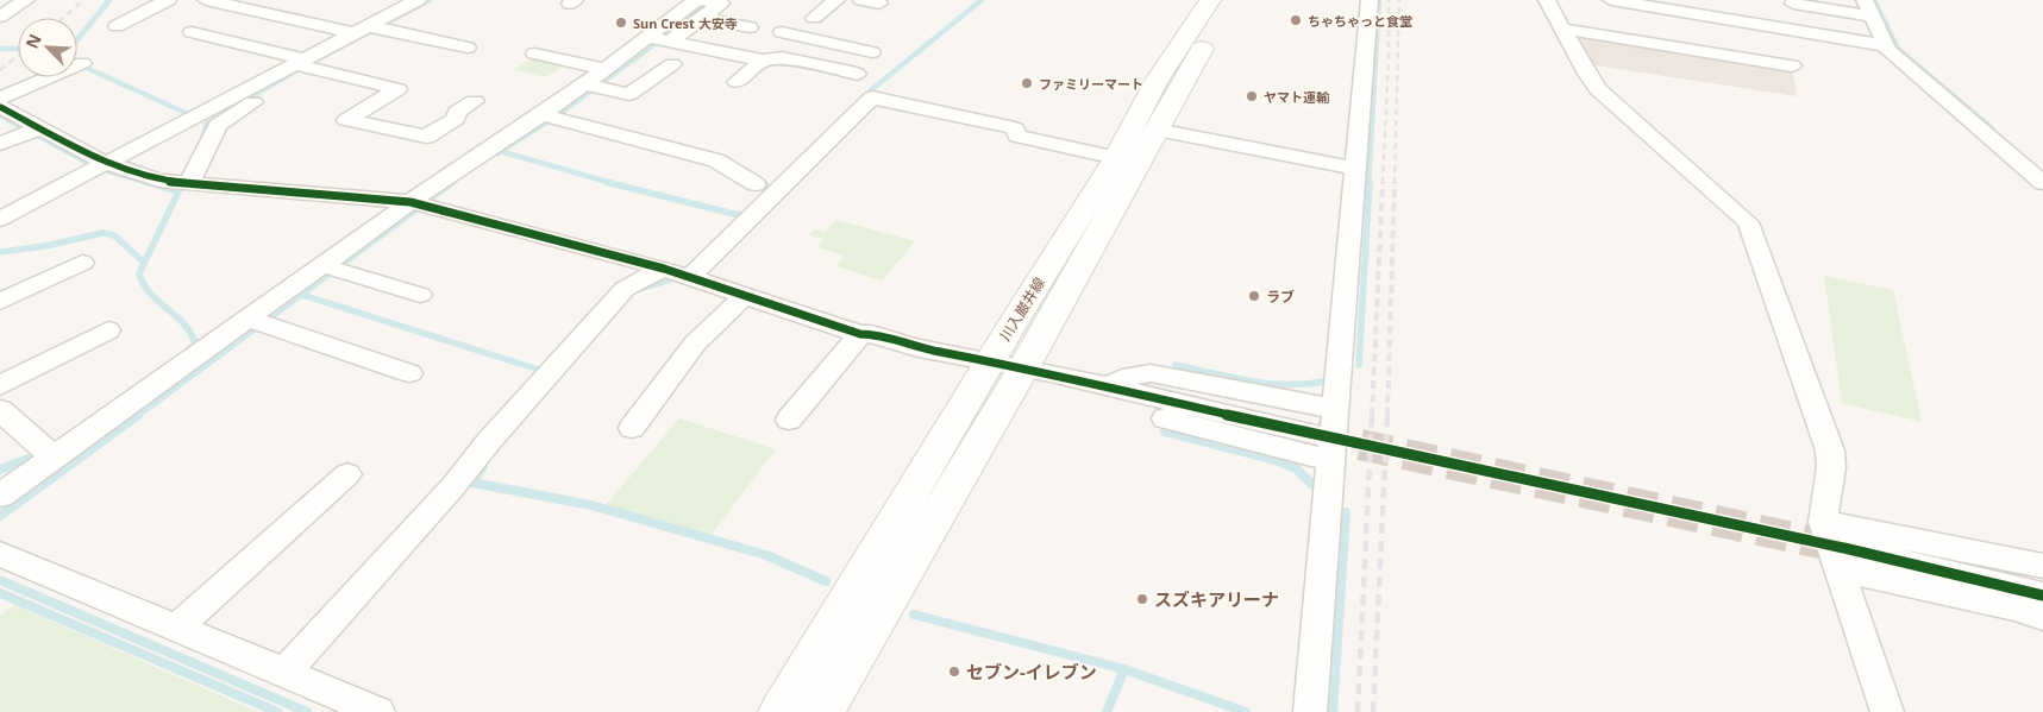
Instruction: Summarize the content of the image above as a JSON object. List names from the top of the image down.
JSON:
{
  "streets": {
    "main road": ["川入巌井線"]
  },
  "places": [
    "ちゃちゃっと食堂",
    "Sun Crest 大安寺",
    "ファミリーマート",
    "ヤマト運輸",
    "ラブ",
    "スズキアリーナ",
    "セブン-イレブン"
  ],
  "north": "top left"
}
